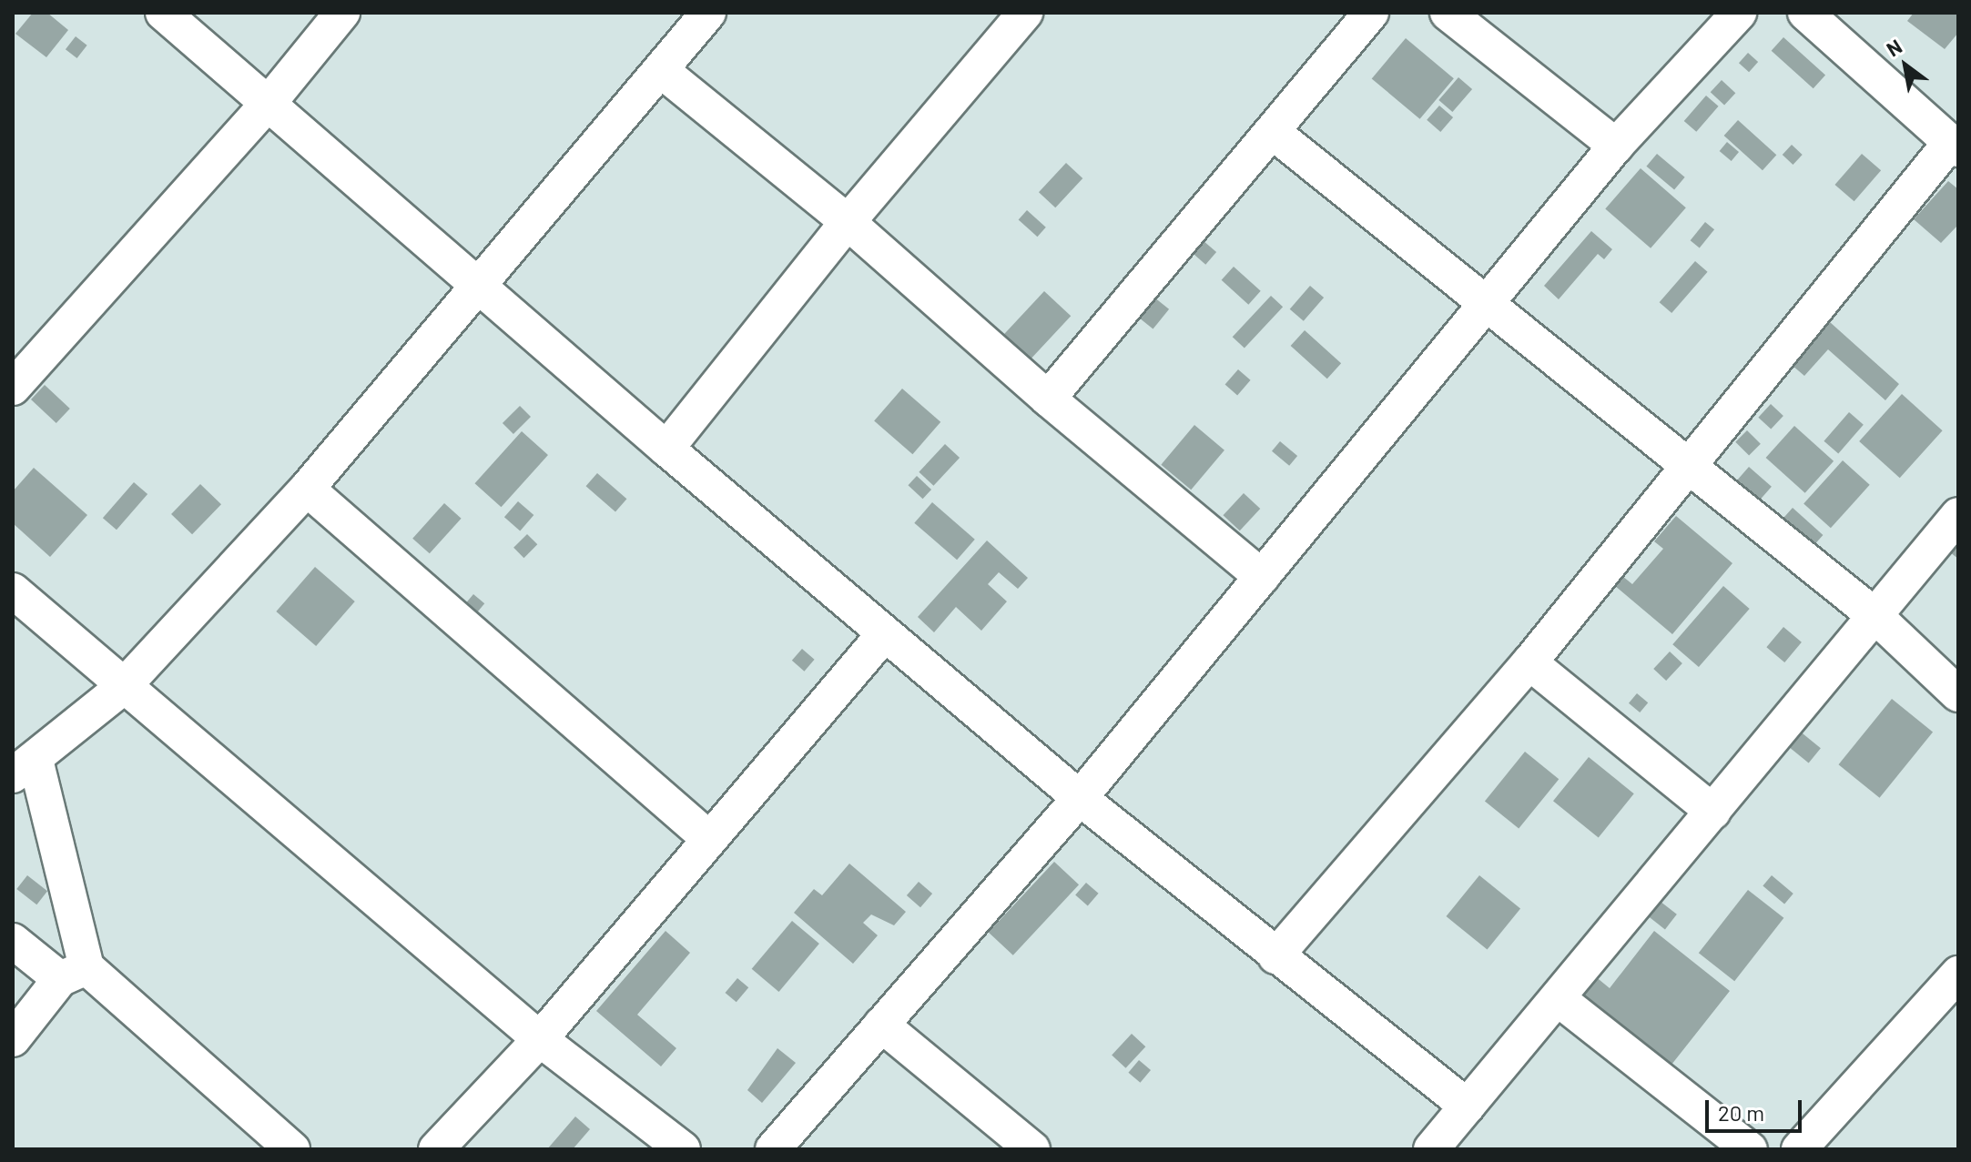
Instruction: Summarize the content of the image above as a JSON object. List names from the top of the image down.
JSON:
{
  "scale_bar": "20 m",
  "north": "top left"
}
